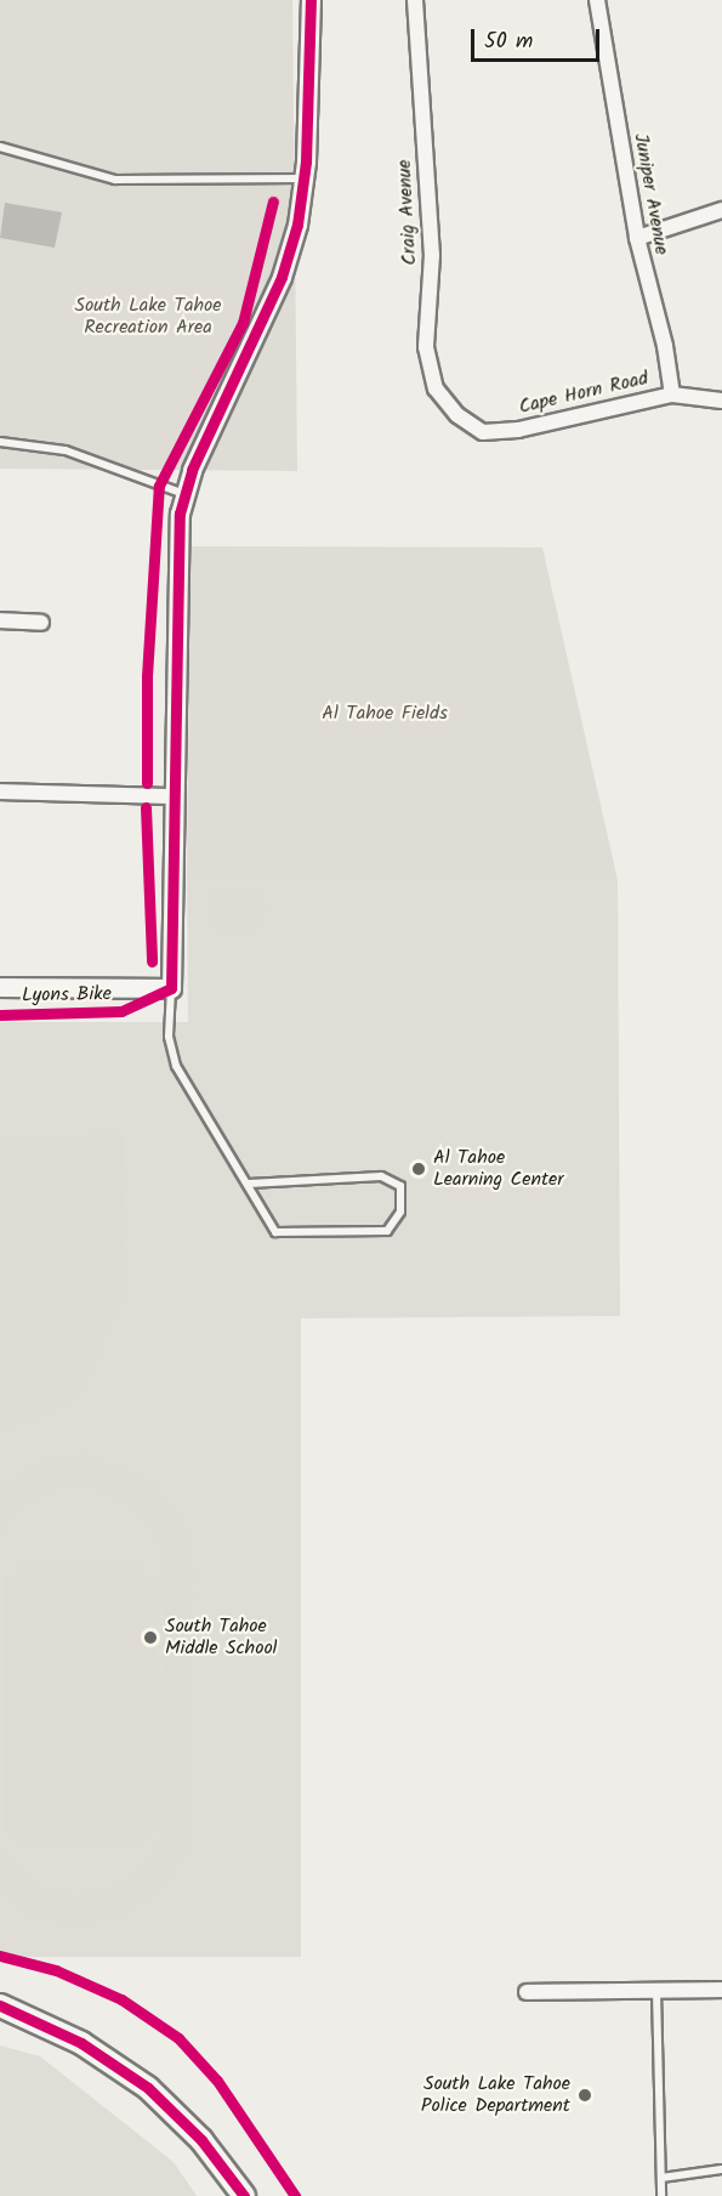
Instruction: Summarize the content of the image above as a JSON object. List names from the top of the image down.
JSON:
{
  "streets": {
    "street": ["Juniper Avenue", "Craig Avenue", "Cape Horn Road"],
    "cycle path": ["Lyons Bike"]
  },
  "crossings": [
    ["Juniper Avenue", "Cape Horn Road"],
    ["Craig Avenue", "Cape Horn Road"]
  ],
  "parks": ["South Lake Tahoe Recreation Area", "Al Tahoe Fields"],
  "places": ["Al Tahoe Learning Center", "South Tahoe Middle School", "South Lake Tahoe Police Department"],
  "scale_bar": "50 m"
}
